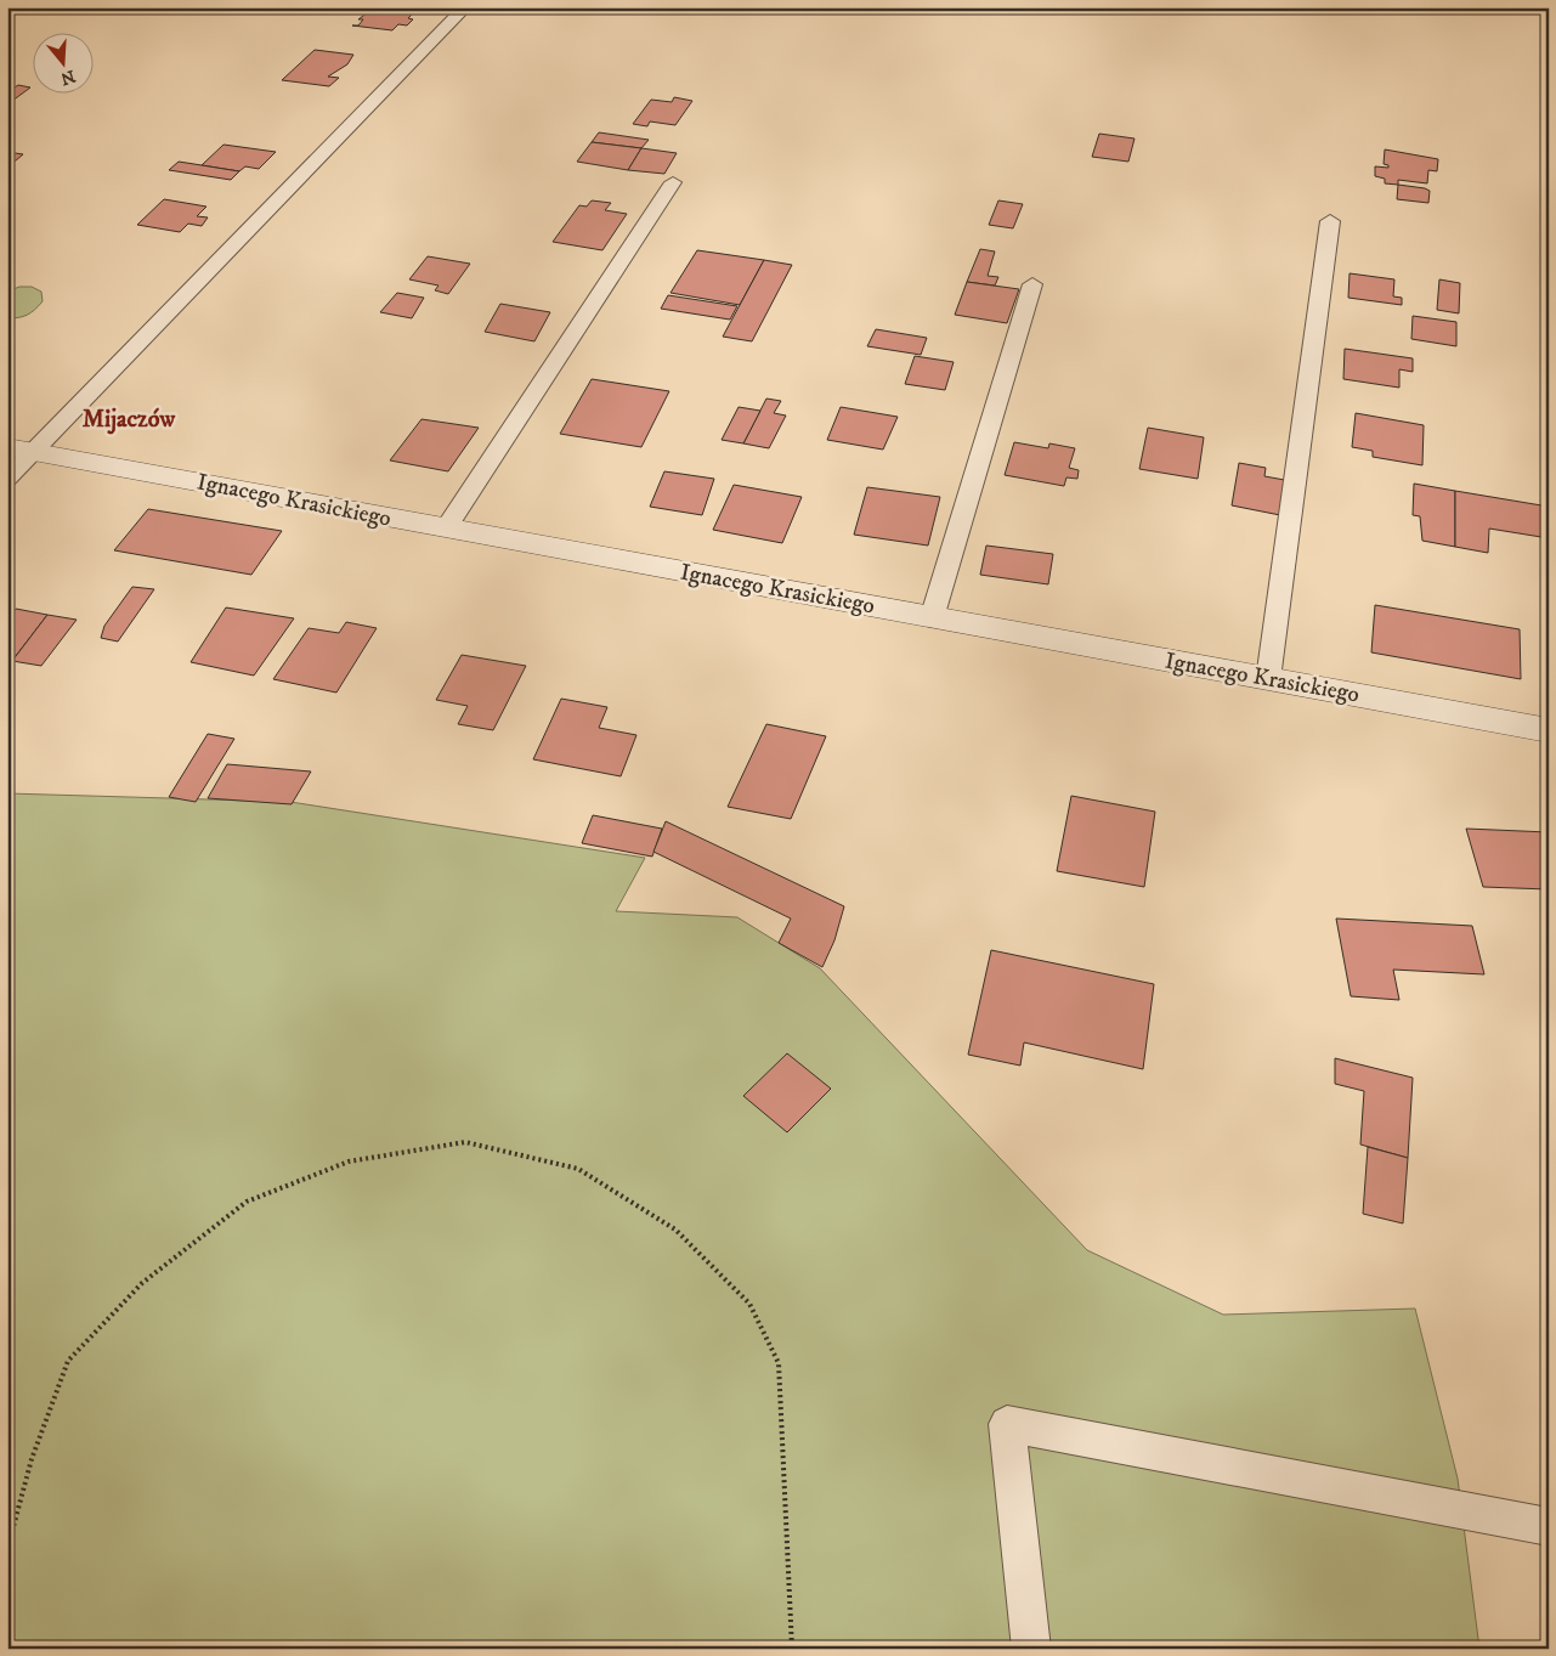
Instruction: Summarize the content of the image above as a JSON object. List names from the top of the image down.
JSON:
{
  "streets": {
    "street": ["Ignacego Krasickiego"]
  },
  "districts": ["Mijaczów"],
  "north": "bottom"
}
